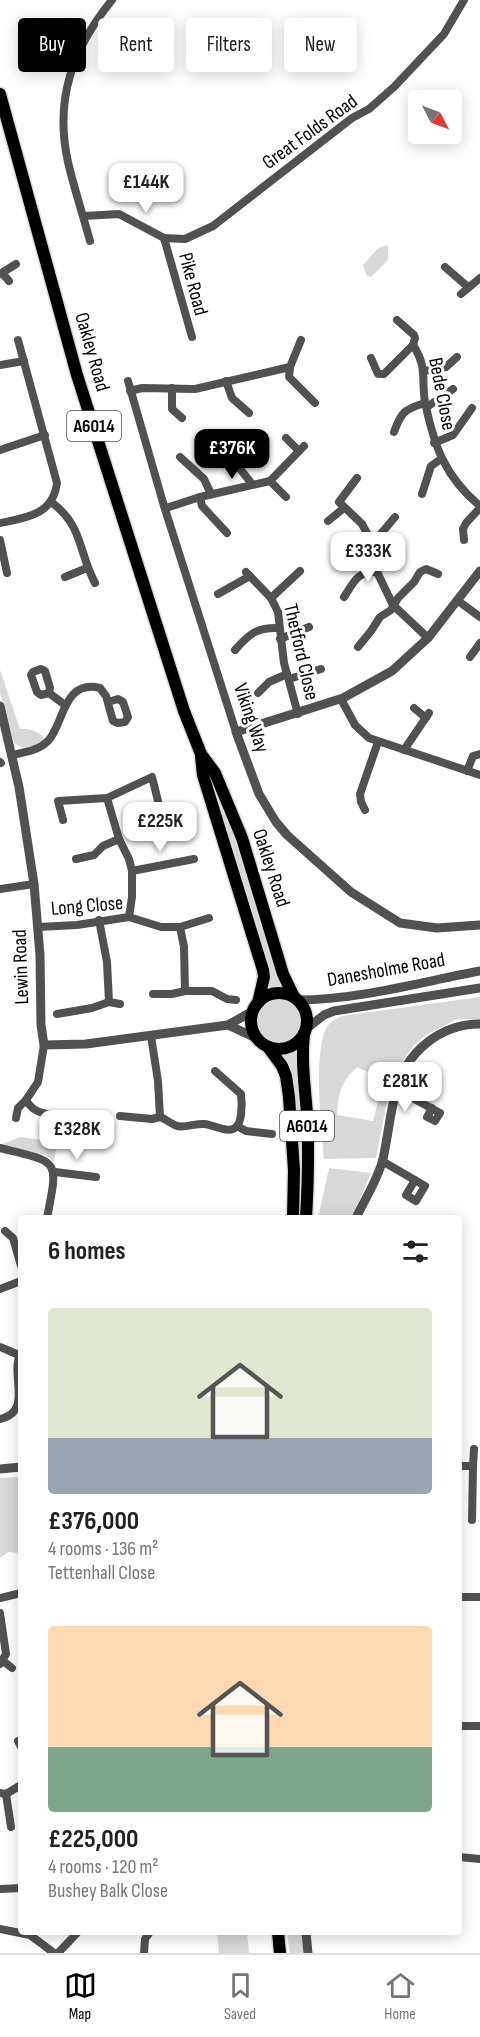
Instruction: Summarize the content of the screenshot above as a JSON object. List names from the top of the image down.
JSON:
{
  "streets": {
    "main road": ["Oakley Road", "A6014"],
    "street": [
      "Great Folds Road",
      "Pike Road",
      "Bede Close",
      "Thetford Close",
      "Viking Way",
      "Long Close",
      "Lewin Road",
      "Danesholme Road"
    ]
  },
  "crossings": [
    ["Great Folds Road", "Pike Road"],
    ["Oakley Road", "A6014"],
    ["Oakley Road", "Danesholme Road"],
    ["A6014", "Danesholme Road"],
    ["Long Close", "Lewin Road"]
  ],
  "north": "bottom right",
  "page": {
    "chip": [
      "Buy",
      "Rent",
      "Filters",
      "New"
    ],
    "price": [
      "£144K",
      "£376K",
      "£333K",
      "£225K",
      "£281K",
      "£328K"
    ],
    "heading": "6 homes",
    "list": [
      {
        "name": "£376,000",
        "note": "4 rooms · 136 m² · Tettenhall Close"
      },
      {
        "name": "£225,000",
        "note": "4 rooms · 120 m² · Bushey Balk Close"
      }
    ],
    "tabs": ["Map", "Saved", "Home"]
  }
}
